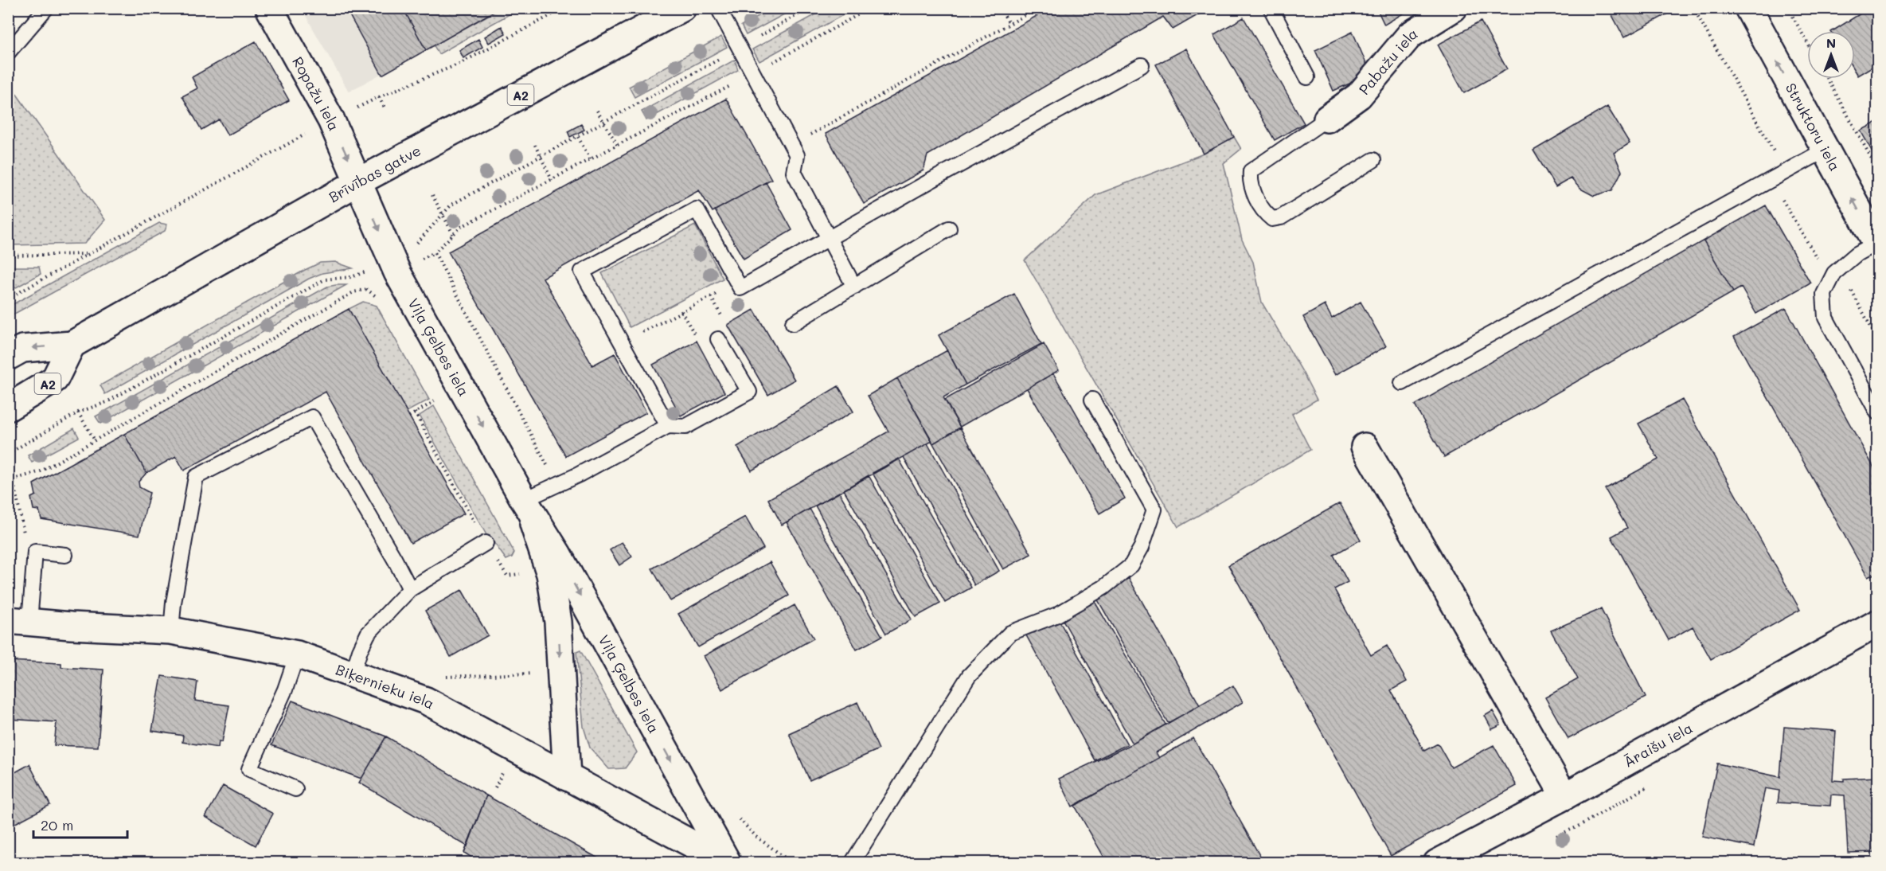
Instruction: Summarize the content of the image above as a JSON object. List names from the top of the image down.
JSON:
{
  "streets": {
    "main road": [
      "Pabažu iela",
      "Ropažu iela",
      "A2",
      "Struktoru iela",
      "Brīvības gatve",
      "Viļa Ģelbes iela",
      "Biķernieku iela",
      "Āraišu iela"
    ]
  },
  "crossings": [
    ["Ropažu iela", "Brīvības gatve"],
    ["Ropažu iela", "Viļa Ģelbes iela"],
    ["A2", "Brīvības gatve"],
    ["Brīvības gatve", "Viļa Ģelbes iela"],
    ["Viļa Ģelbes iela", "Biķernieku iela"]
  ],
  "one_way": ["Ropažu iela", "Struktoru iela", "Viļa Ģelbes iela"],
  "scale_bar": "20 m",
  "north": "top"
}
